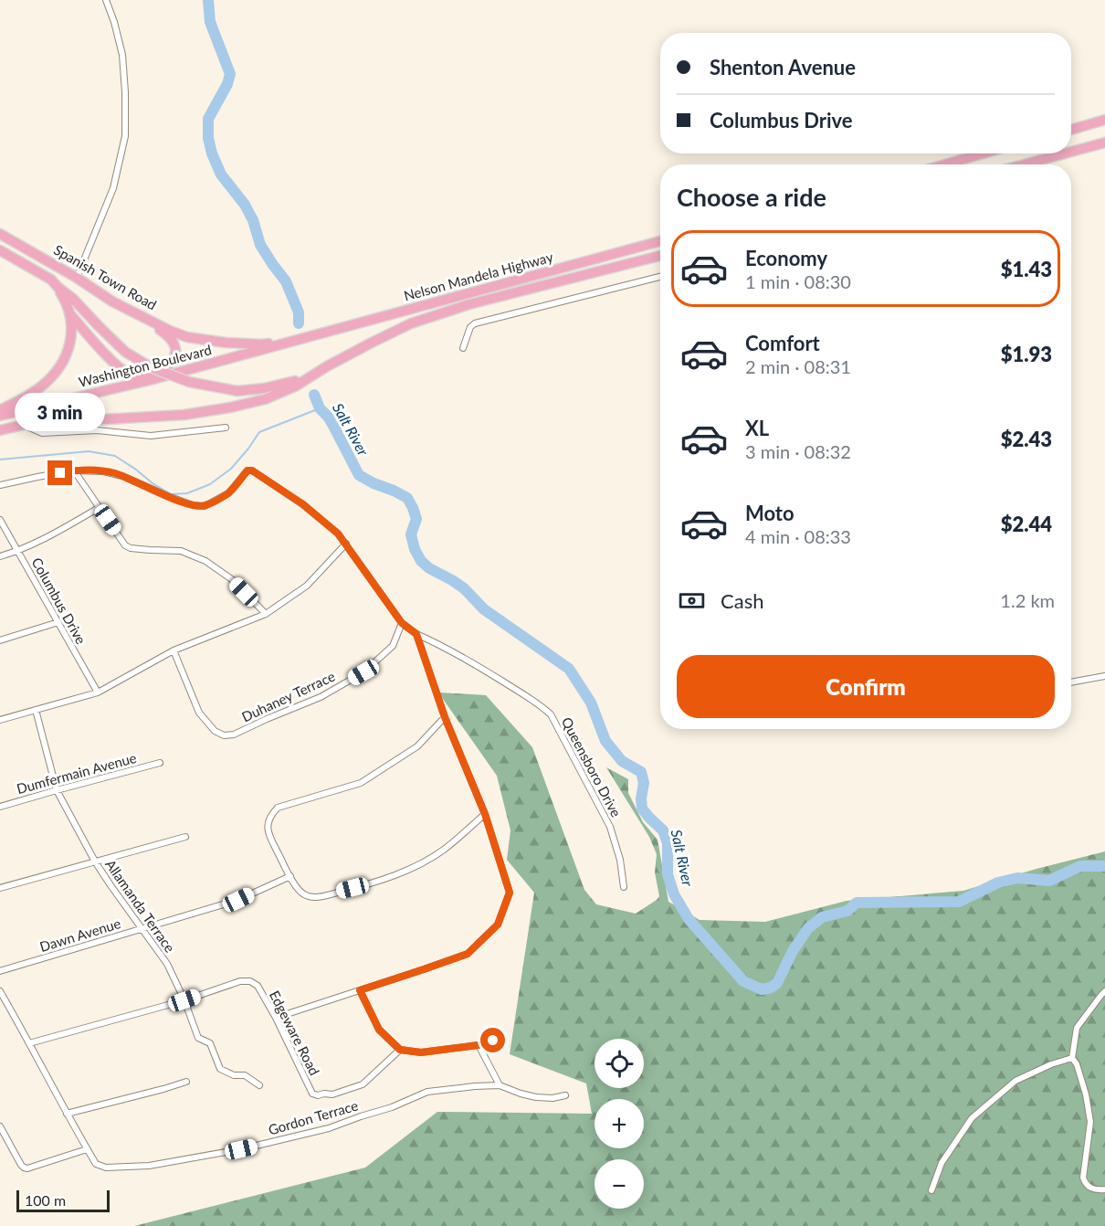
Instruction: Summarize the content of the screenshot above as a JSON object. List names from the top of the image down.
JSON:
{
  "streets": {
    "highway": ["Nelson Mandela Highway", "Spanish Town Road", "Washington Boulevard"],
    "street": [
      "Columbus Drive",
      "Duhaney Terrace",
      "Queensboro Drive",
      "Dumfermain Avenue",
      "Allamanda Terrace",
      "Dawn Avenue",
      "Edgeware Road",
      "Gordon Terrace"
    ]
  },
  "crossings": [
    ["Nelson Mandela Highway", "Spanish Town Road"],
    ["Nelson Mandela Highway", "Washington Boulevard"],
    ["Spanish Town Road", "Washington Boulevard"],
    ["Dumfermain Avenue", "Allamanda Terrace"],
    ["Allamanda Terrace", "Dawn Avenue"],
    ["Allamanda Terrace", "Edgeware Road"],
    ["Edgeware Road", "Gordon Terrace"]
  ],
  "water": ["Salt River"],
  "scale_bar": "100 m",
  "page": {
    "banner": ["Shenton Avenue", "Columbus Drive"],
    "heading": "Choose a ride",
    "list": [
      {
        "name": "Economy",
        "note": "1 min · 08:30",
        "value": "$1.43"
      },
      {
        "name": "Comfort",
        "note": "2 min · 08:31",
        "value": "$1.93"
      },
      {
        "name": "XL",
        "note": "3 min · 08:32",
        "value": "$2.43"
      },
      {
        "name": "Moto",
        "note": "4 min · 08:33",
        "value": "$2.44"
      }
    ],
    "bubble": "3 min",
    "pay": ["Cash", "1.2 km"],
    "buttons": "Confirm",
    "map_buttons": ["+", "−"],
    "scale": "100 m"
  }
}
